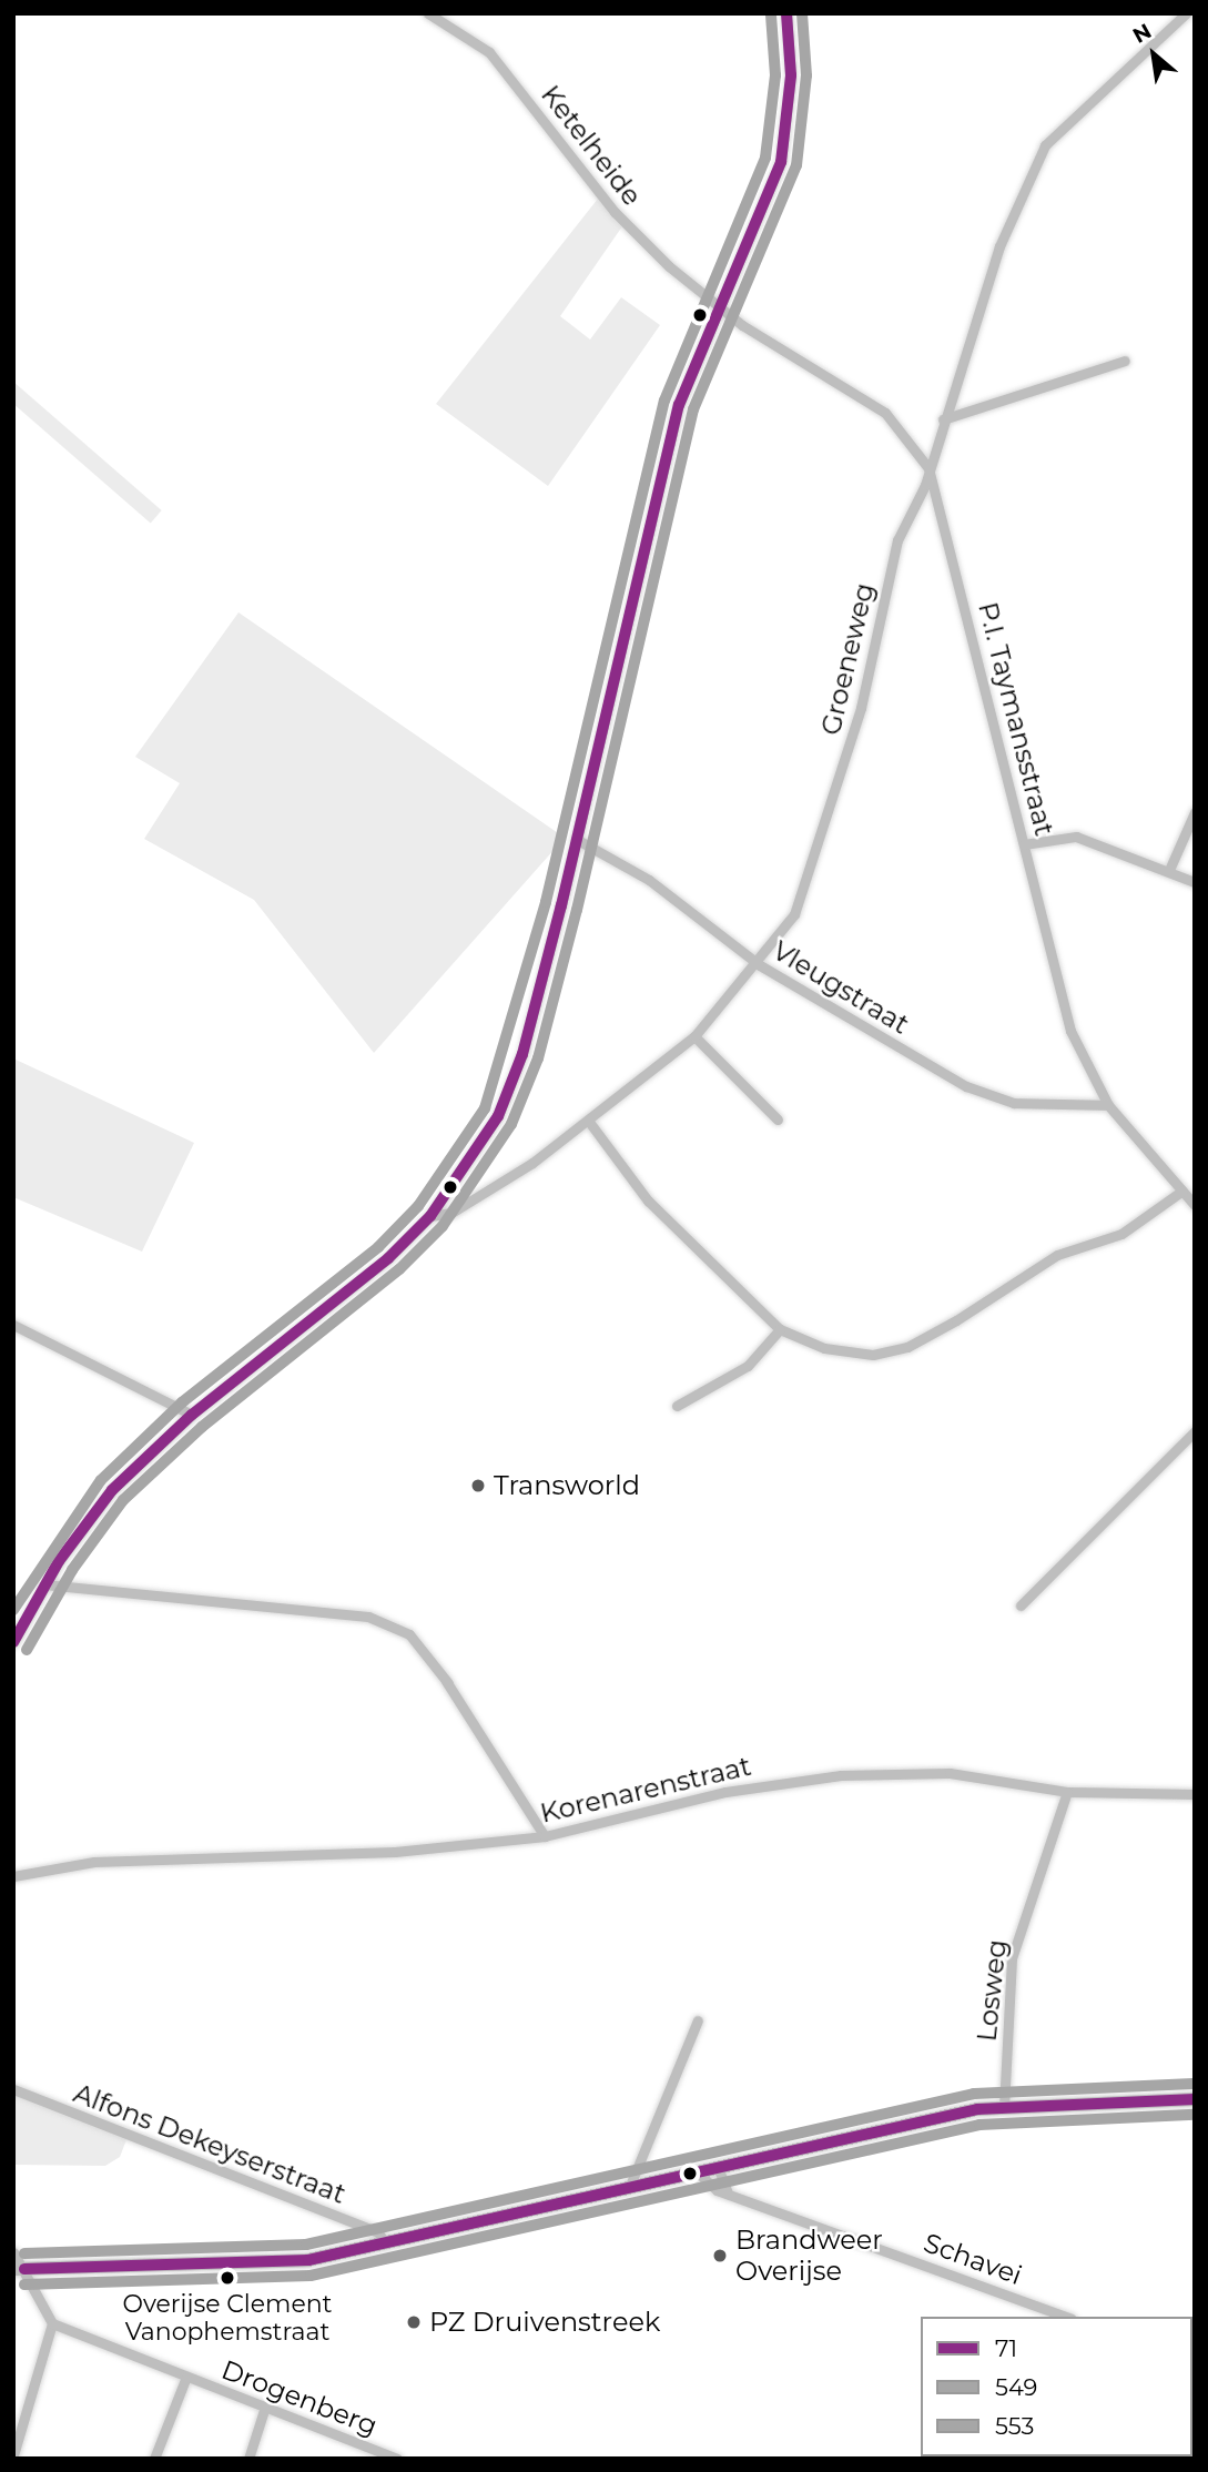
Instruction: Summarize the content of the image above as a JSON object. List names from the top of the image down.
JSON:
{
  "streets": {
    "street": [
      "Ketelheide",
      "Groeneweg",
      "P.I. Taymansstraat",
      "Vleugstraat",
      "Korenarenstraat",
      "Losweg",
      "Alfons Dekeyserstraat",
      "Schavei",
      "Drogenberg"
    ]
  },
  "crossings": [
    ["Ketelheide", "P.I. Taymansstraat"],
    ["Groeneweg", "P.I. Taymansstraat"],
    ["Groeneweg", "Vleugstraat"],
    ["P.I. Taymansstraat", "Vleugstraat"],
    ["Korenarenstraat", "Losweg"]
  ],
  "places": [
    "Transworld",
    "Brandweer Overijse",
    "Overijse Clement Vanophemstraat",
    "PZ Druivenstreek"
  ],
  "lines": ["transit line 71", "transit line 549", "transit line 553"],
  "legend": ["71", "549", "553"],
  "north": "top left"
}
